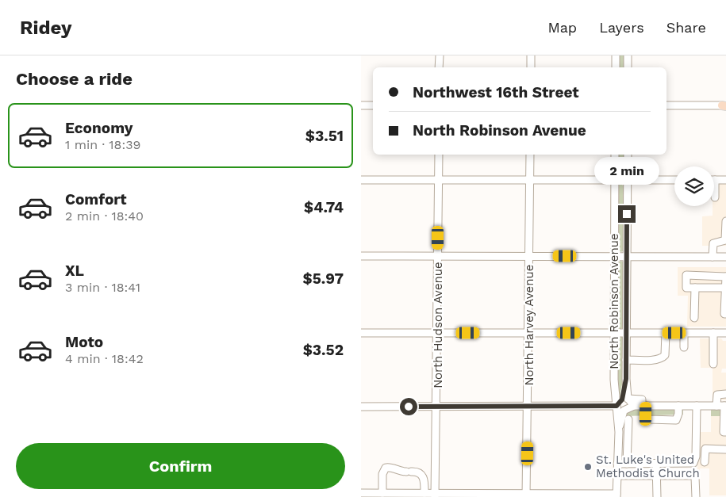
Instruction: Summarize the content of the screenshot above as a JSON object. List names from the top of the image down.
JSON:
{
  "streets": {
    "street": ["North Robinson Avenue", "North Hudson Avenue", "North Harvey Avenue"]
  },
  "places": ["St. Luke's United Methodist Church"],
  "page": {
    "header": "Ridey",
    "nav": ["Map", "Layers", "Share"],
    "heading": "Choose a ride",
    "banner": ["Northwest 16th Street", "North Robinson Avenue"],
    "list": [
      {
        "name": "Economy",
        "note": "1 min · 18:39",
        "value": "$3.51"
      },
      {
        "name": "Comfort",
        "note": "2 min · 18:40",
        "value": "$4.74"
      },
      {
        "name": "XL",
        "note": "3 min · 18:41",
        "value": "$5.97"
      },
      {
        "name": "Moto",
        "note": "4 min · 18:42",
        "value": "$3.52"
      }
    ],
    "bubble": "2 min",
    "buttons": "Confirm"
  }
}
